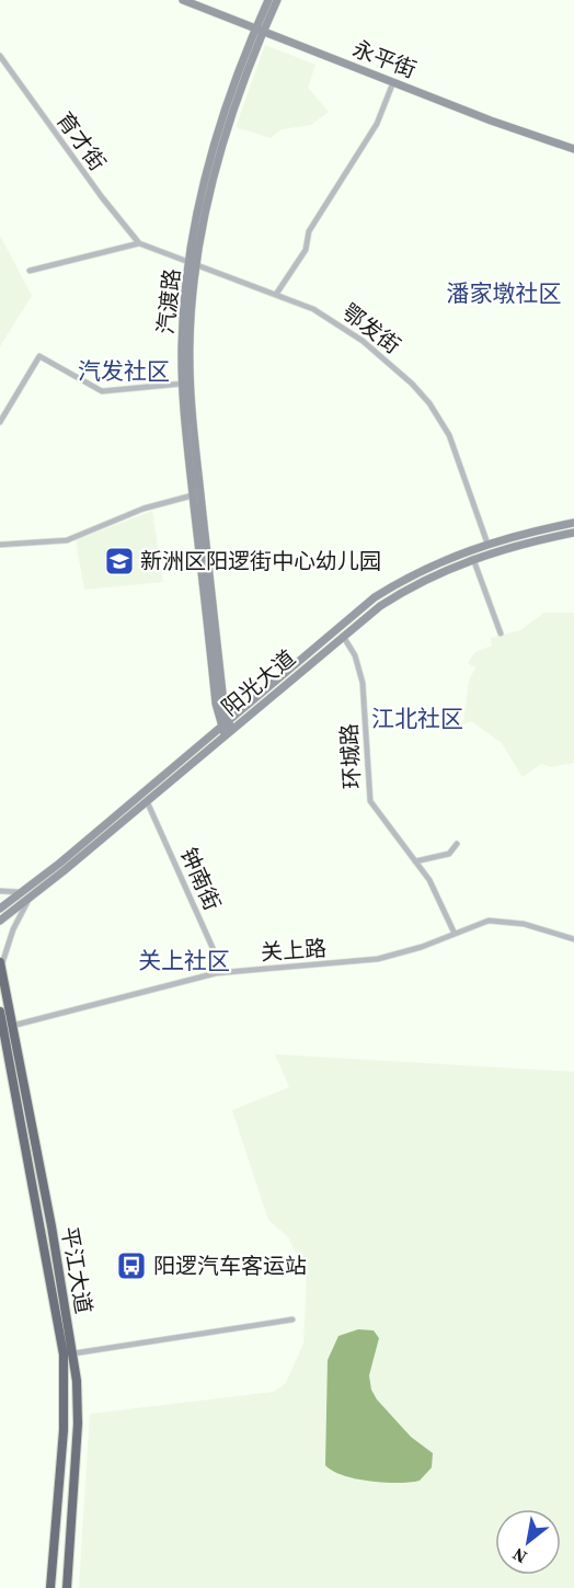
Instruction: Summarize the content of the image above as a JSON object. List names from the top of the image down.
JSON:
{
  "streets": {
    "highway": ["平江大道"],
    "street": [
      "永平街",
      "育才街",
      "汽渡路",
      "鄂发街",
      "阳光大道",
      "环城路",
      "钟南街",
      "关上路"
    ]
  },
  "crossings": [
    ["永平街", "汽渡路"],
    ["育才街", "鄂发街"],
    ["汽渡路", "鄂发街"],
    ["汽渡路", "阳光大道"],
    ["鄂发街", "阳光大道"],
    ["阳光大道", "环城路"],
    ["阳光大道", "钟南街"],
    ["环城路", "关上路"],
    ["钟南街", "关上路"],
    ["关上路", "平江大道"]
  ],
  "districts": [
    "潘家墩社区",
    "汽发社区",
    "江北社区",
    "关上社区"
  ],
  "places": {
    "school or university": ["新洲区阳逻街中心幼儿园"],
    "bus stop": ["阳逻汽车客运站"]
  },
  "north": "bottom left"
}
